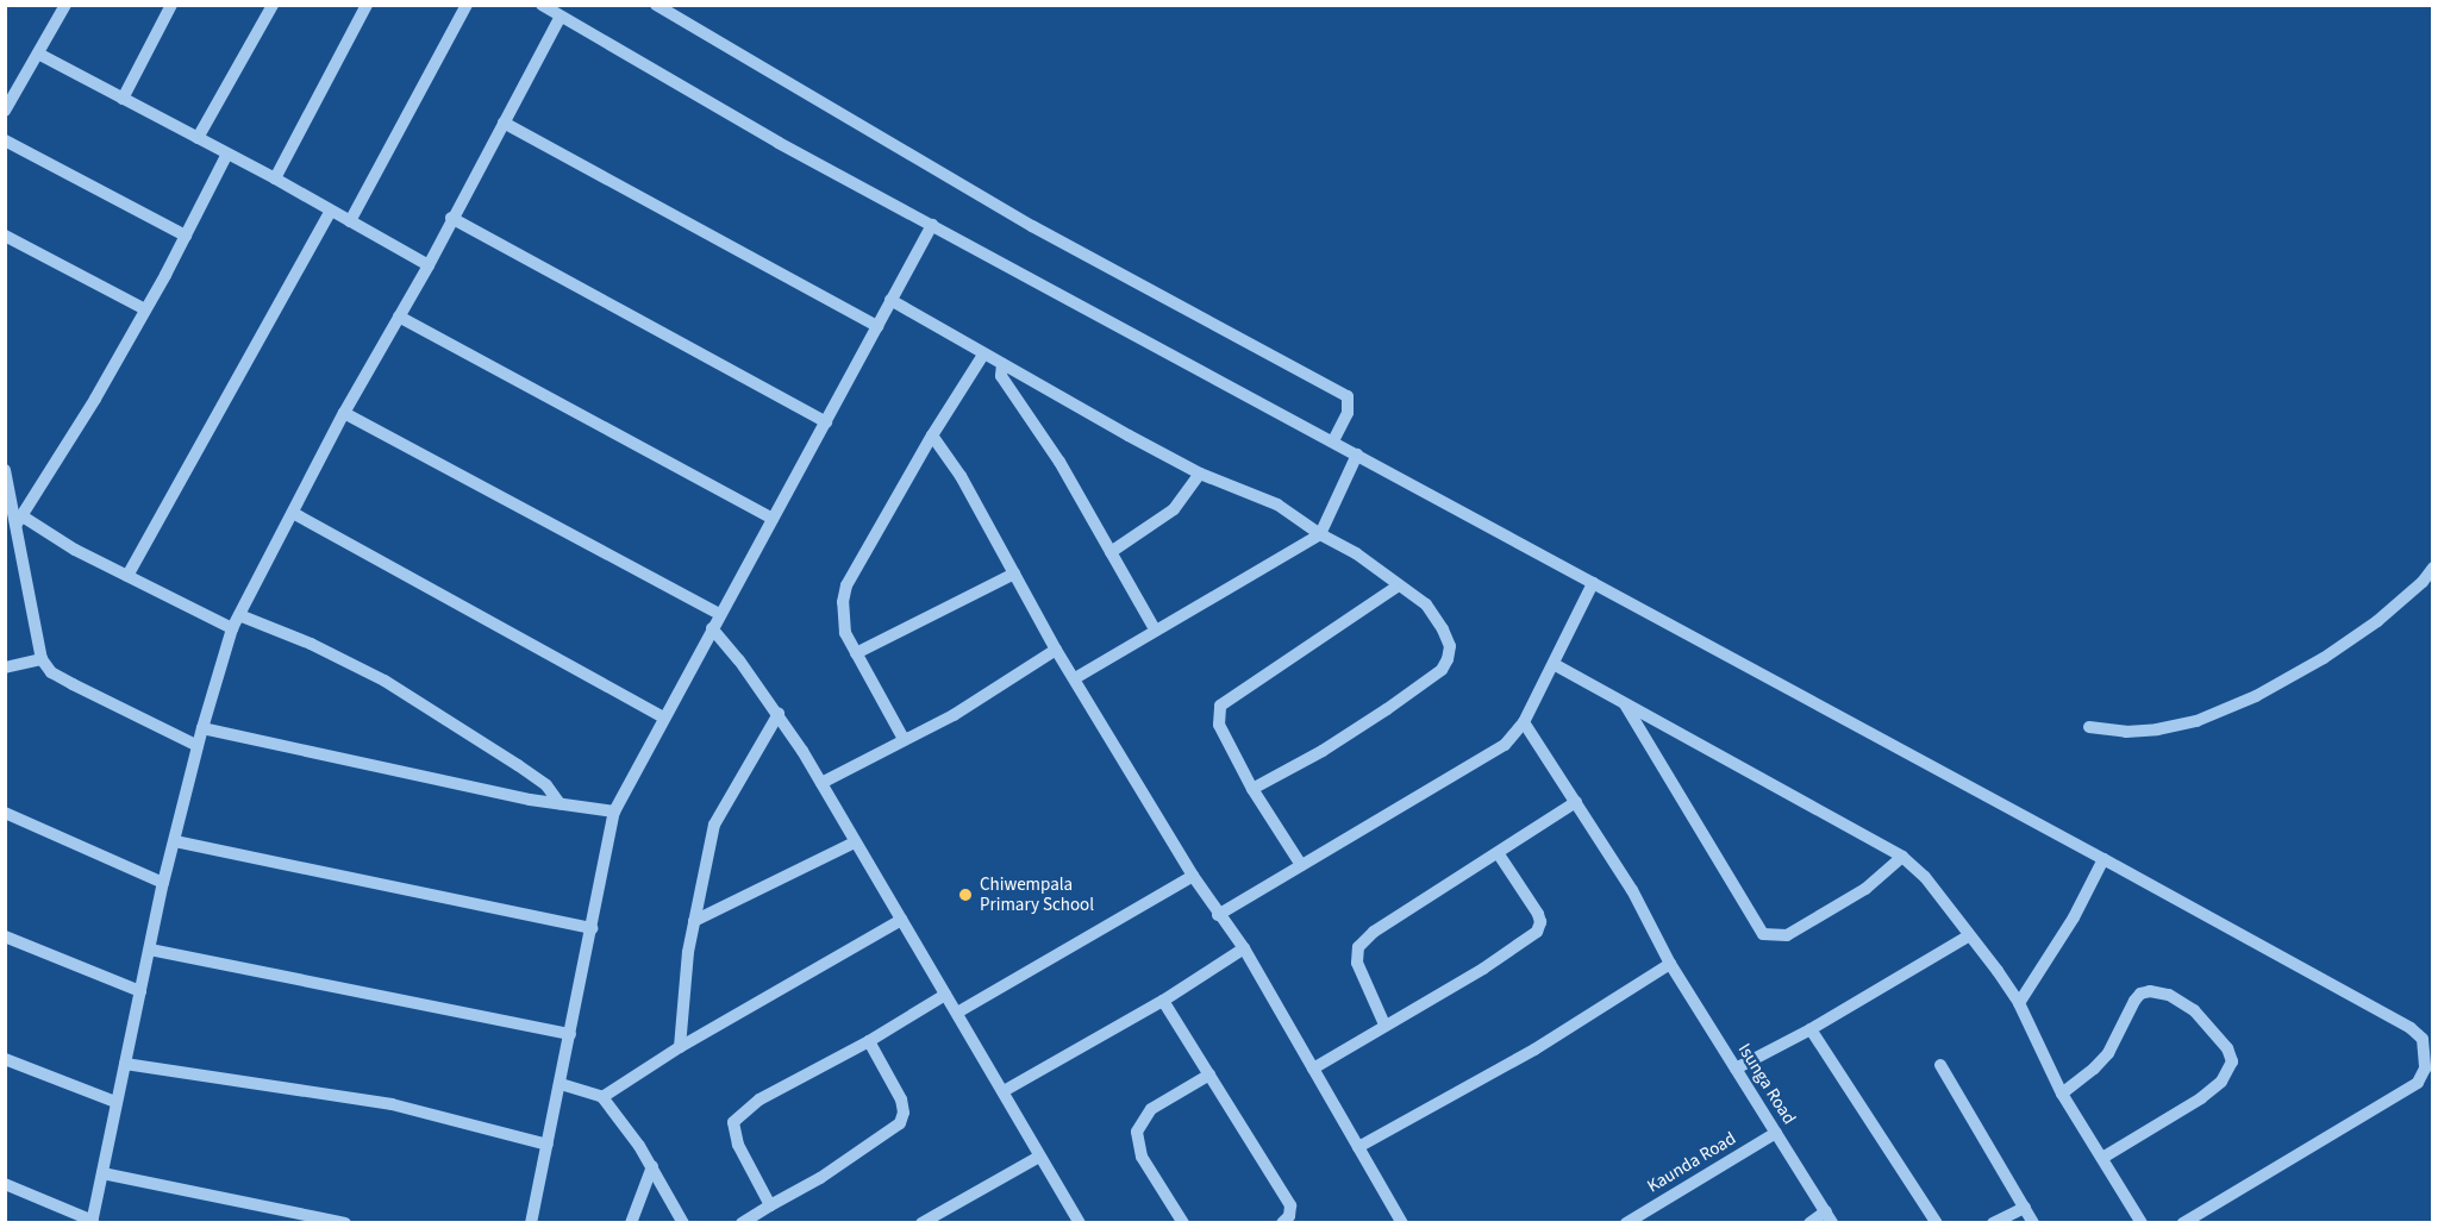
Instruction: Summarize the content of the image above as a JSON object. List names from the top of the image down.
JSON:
{
  "streets": {
    "street": ["Isunga Road", "Kaunda Road"]
  },
  "crossings": [
    ["Isunga Road", "Kaunda Road"]
  ],
  "places": ["Chiwempala Primary School"]
}
